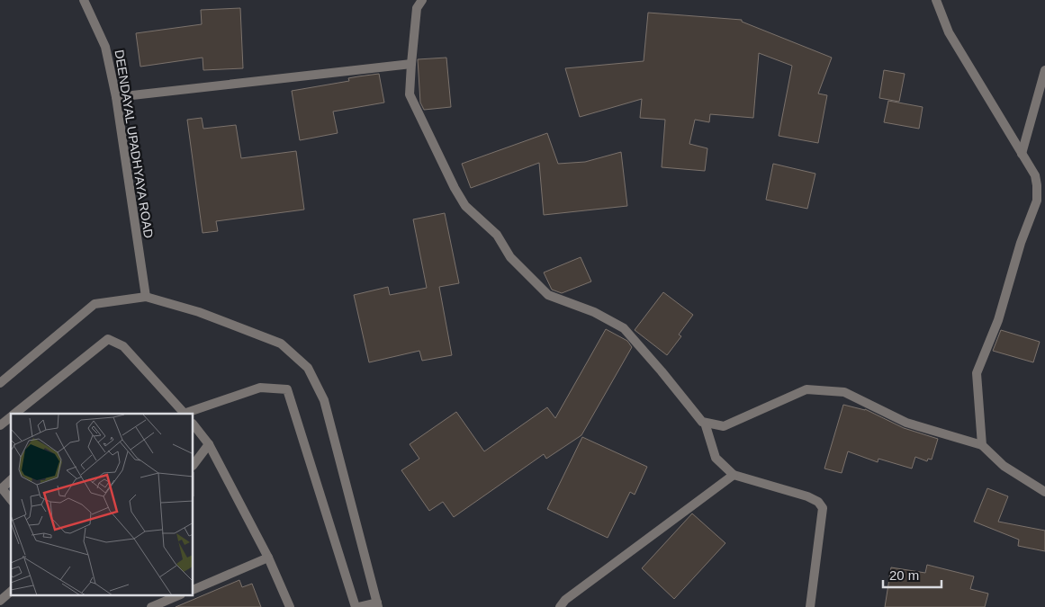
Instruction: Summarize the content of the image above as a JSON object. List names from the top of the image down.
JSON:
{
  "streets": {
    "street": ["DEENDAYAL UPADHYAYA ROAD"]
  },
  "scale_bar": "20 m"
}
